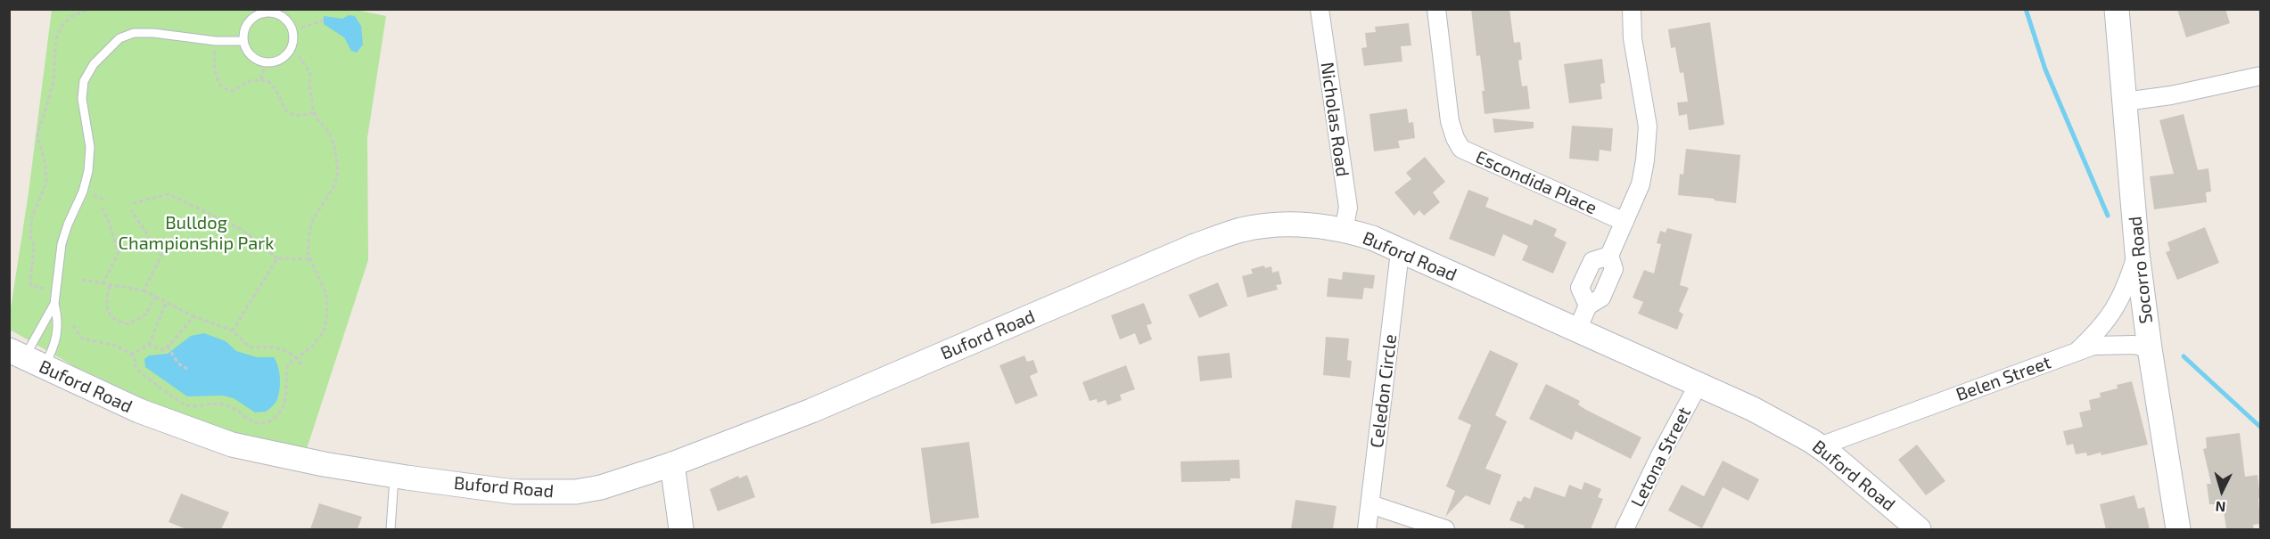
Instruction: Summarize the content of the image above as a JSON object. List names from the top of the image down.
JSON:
{
  "streets": {
    "street": [
      "Nicholas Road",
      "Escondida Place",
      "Buford Road",
      "Socorro Road",
      "Belen Street",
      "Celedon Circle",
      "Letona Street"
    ]
  },
  "crossings": [
    ["Nicholas Road", "Buford Road"],
    ["Buford Road", "Belen Street"],
    ["Buford Road", "Celedon Circle"],
    ["Buford Road", "Letona Street"],
    ["Socorro Road", "Belen Street"]
  ],
  "parks": ["Bulldog Championship Park"],
  "north": "bottom"
}
